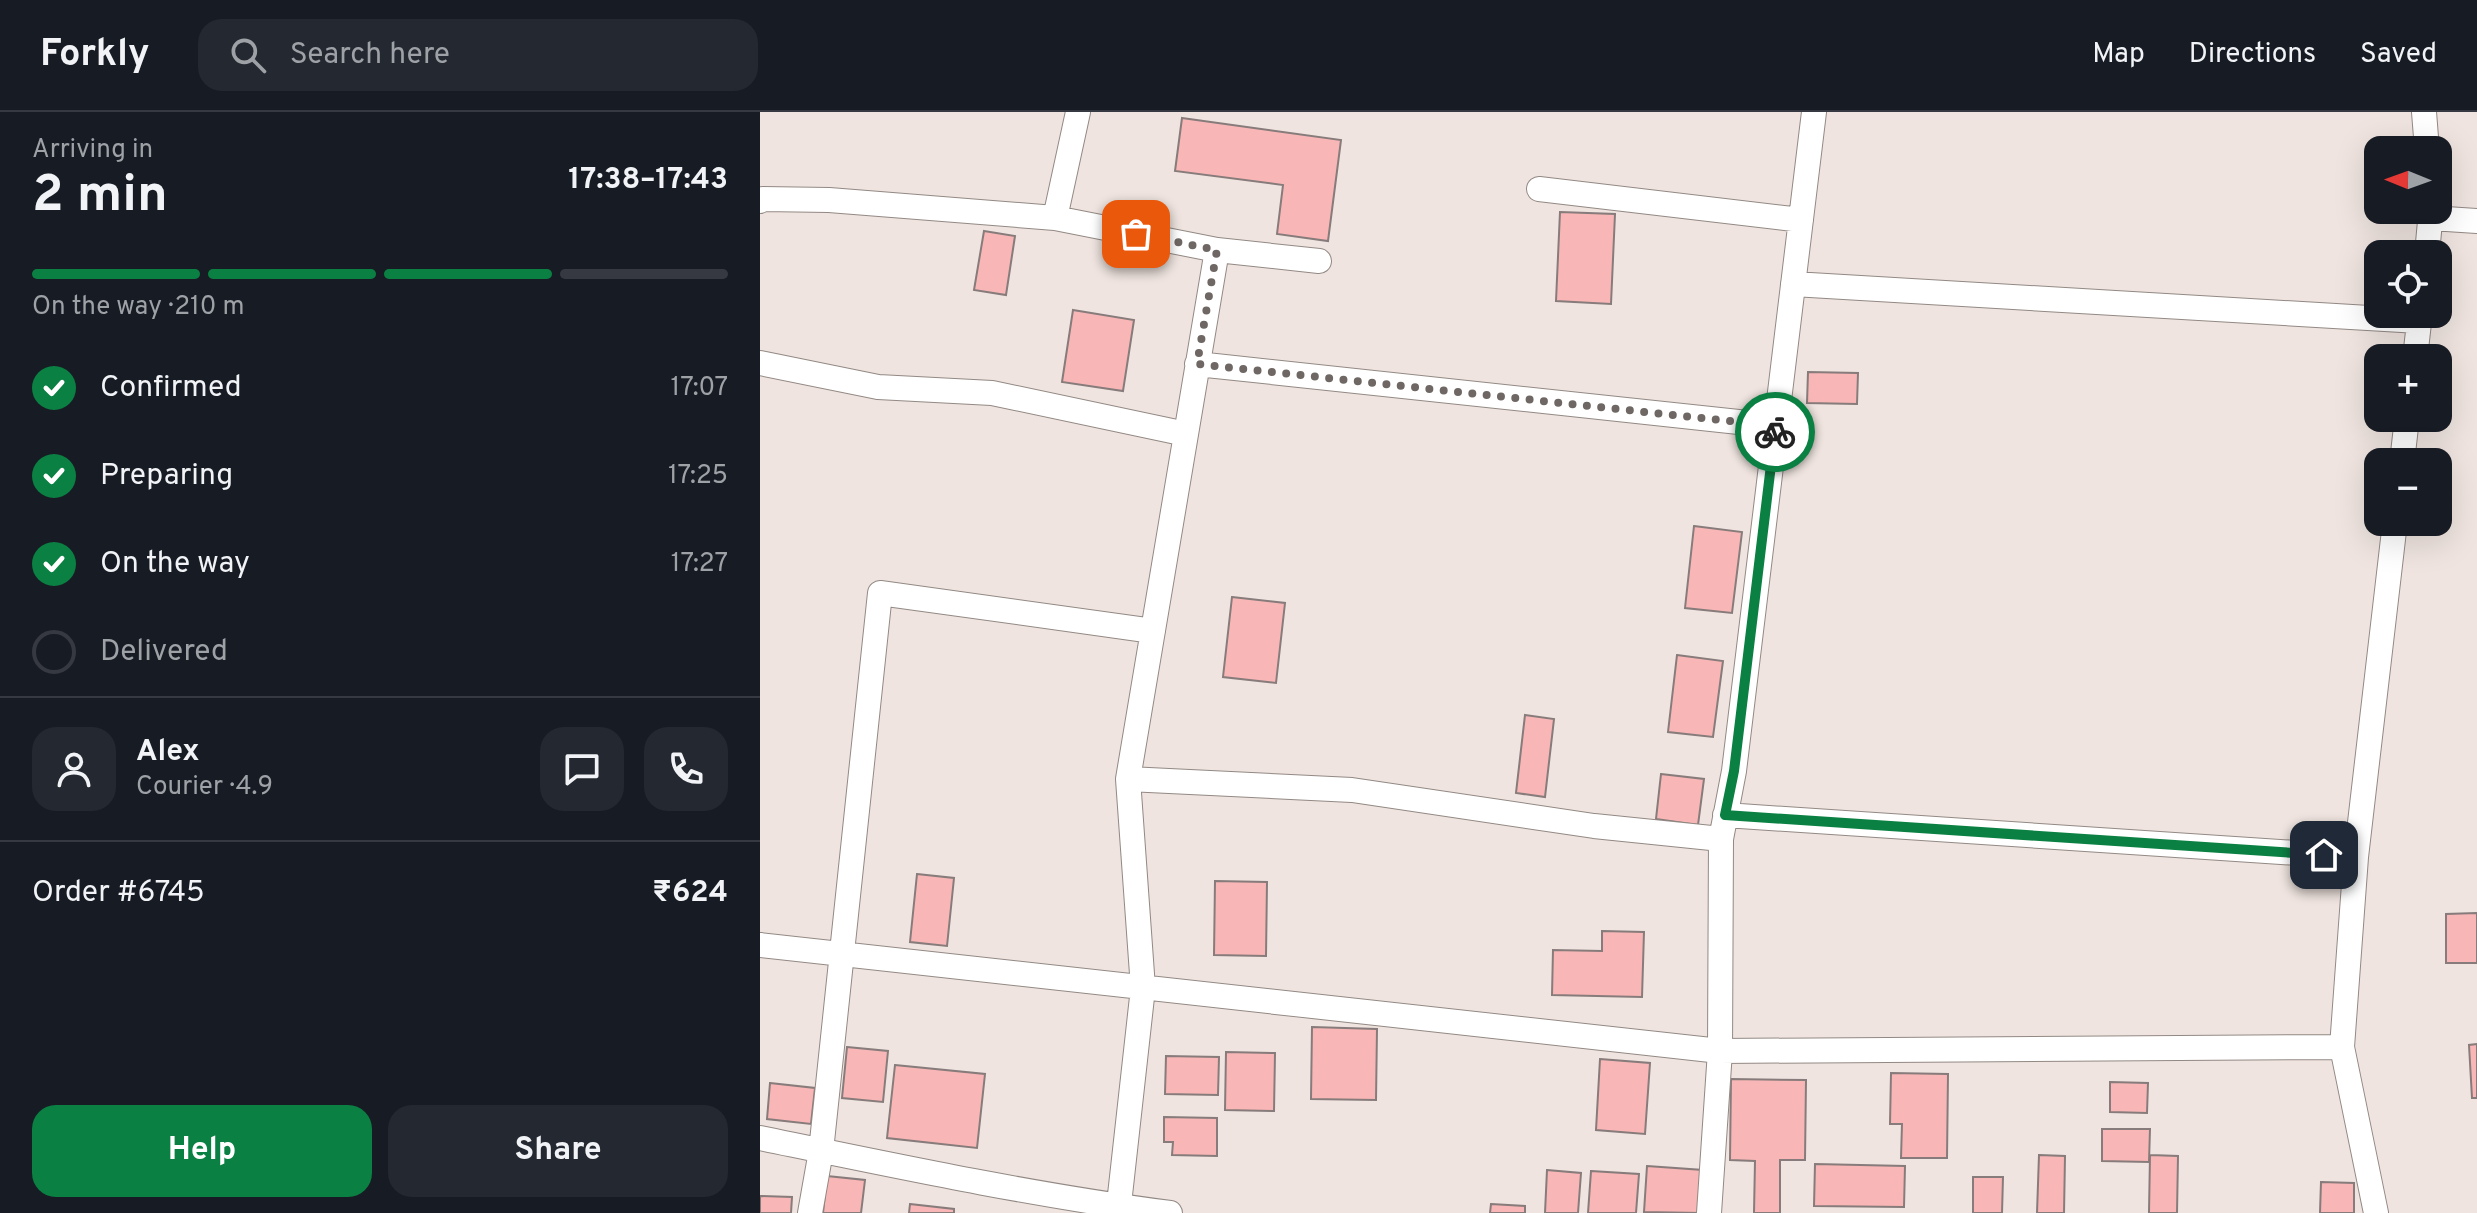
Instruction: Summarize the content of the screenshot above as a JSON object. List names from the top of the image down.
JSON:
{
  "north": "left",
  "page": {
    "header": "Forkly",
    "search": "Search here",
    "nav": ["Map", "Directions", "Saved"],
    "heading": ["2 min", "Arriving in", "17:38–17:43"],
    "panel": [
      "Alex",
      "Courier · 4.9",
      "Order #6745",
      "₹624"
    ],
    "map_buttons": ["+", "−"],
    "bar": "On the way · 210 m",
    "list": [
      ["Confirmed", "17:07"],
      ["Preparing", "17:25"],
      ["On the way", "17:27"],
      "Delivered"
    ],
    "buttons": ["Help", "Share"]
  }
}
